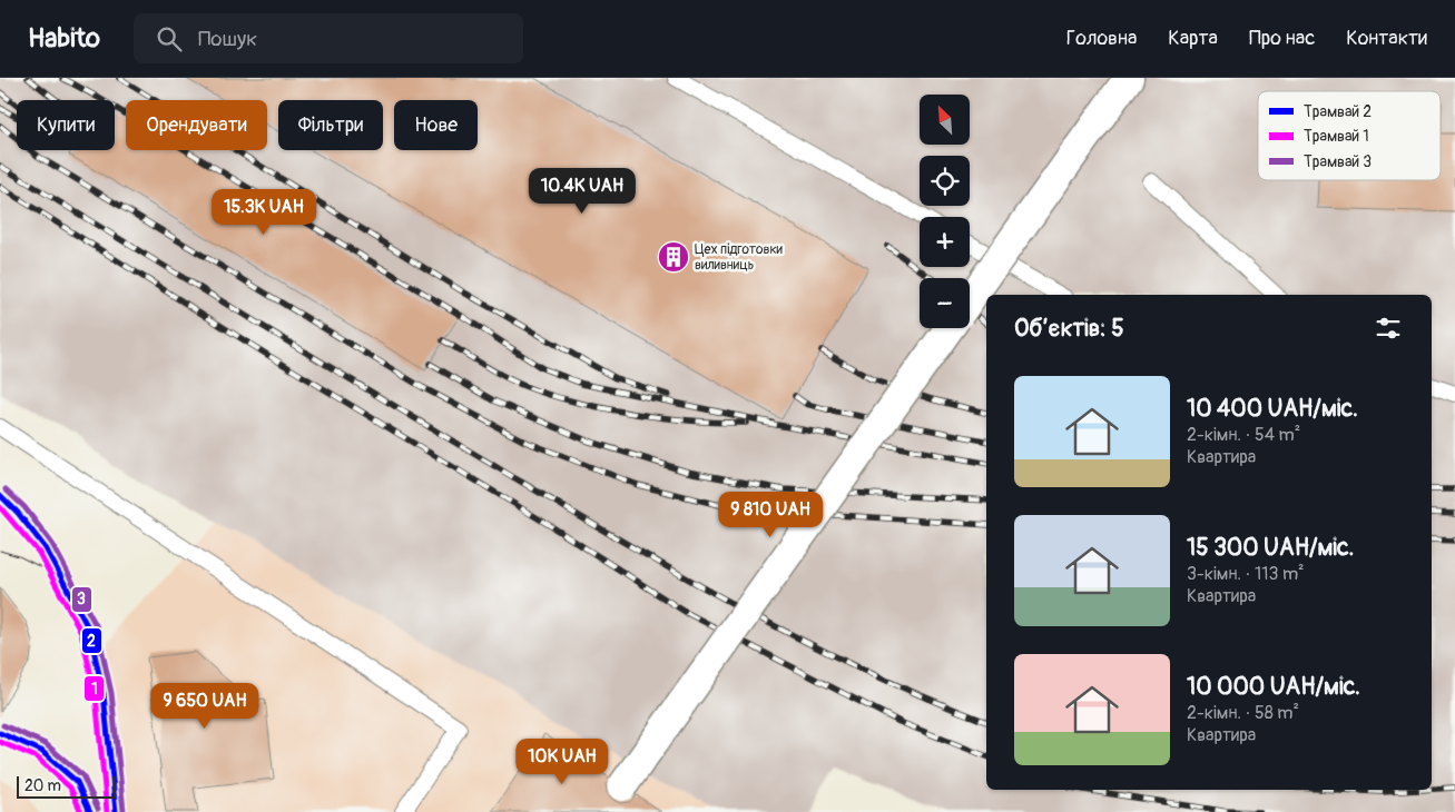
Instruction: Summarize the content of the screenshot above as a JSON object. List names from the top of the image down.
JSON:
{
  "places": {
    "building": ["Цех підготовки виливниць"]
  },
  "lines": ["tram line 3", "tram line 2", "tram line 1"],
  "legend": ["Трамвай 2", "Трамвай 1", "Трамвай 3"],
  "scale_bar": "20 m",
  "north": "top left",
  "page": {
    "header": "Habito",
    "search": "Пошук",
    "nav": [
      "Головна",
      "Карта",
      "Про нас",
      "Контакти"
    ],
    "map_buttons": ["+", "−"],
    "chip": [
      "Купити",
      "Орендувати",
      "Фільтри",
      "Нове"
    ],
    "price": [
      "10.4K UAH",
      "15.3K UAH",
      "9 810 UAH",
      "9 650 UAH",
      "10K UAH"
    ],
    "heading": "Об’єктів: 5",
    "list": [
      {
        "name": "10 400 UAH/міс.",
        "note": "2-кімн. · 54 m² · Квартира"
      },
      {
        "name": "15 300 UAH/міс.",
        "note": "3-кімн. · 113 m² · Квартира"
      },
      {
        "name": "10 000 UAH/міс.",
        "note": "2-кімн. · 58 m² · Квартира"
      }
    ],
    "scale": "20 m"
  }
}
